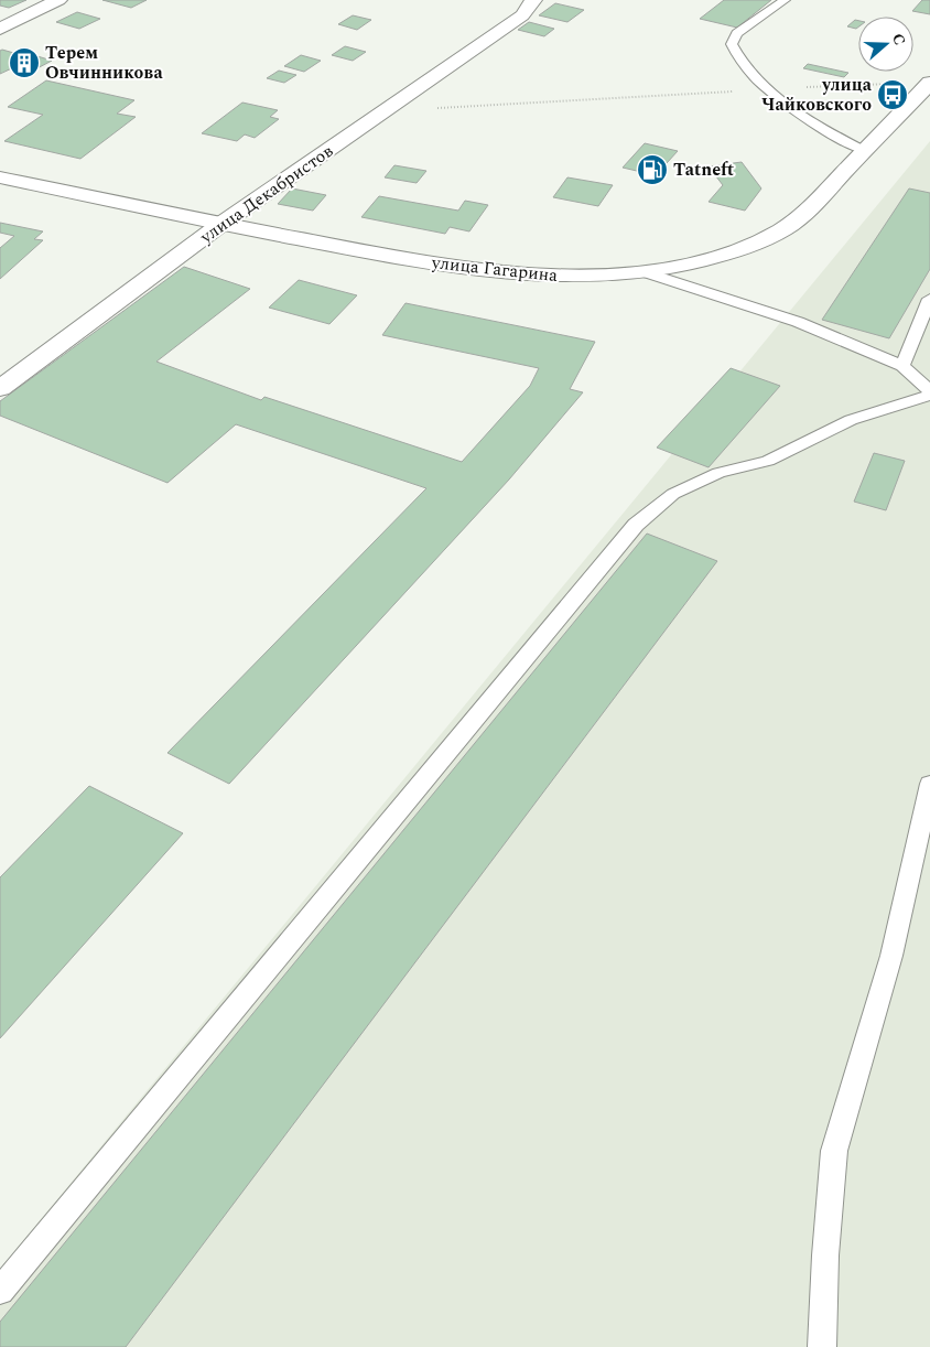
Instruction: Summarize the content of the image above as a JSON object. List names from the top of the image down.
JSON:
{
  "streets": {
    "main road": ["улица Декабристов", "улица Гагарина"]
  },
  "crossings": [
    ["улица Декабристов", "улица Гагарина"]
  ],
  "places": {
    "building": ["Терем Овчинникова"],
    "bus stop": ["улица Чайковского"],
    "fuel station": ["Tatneft"]
  },
  "north": "right"
}
